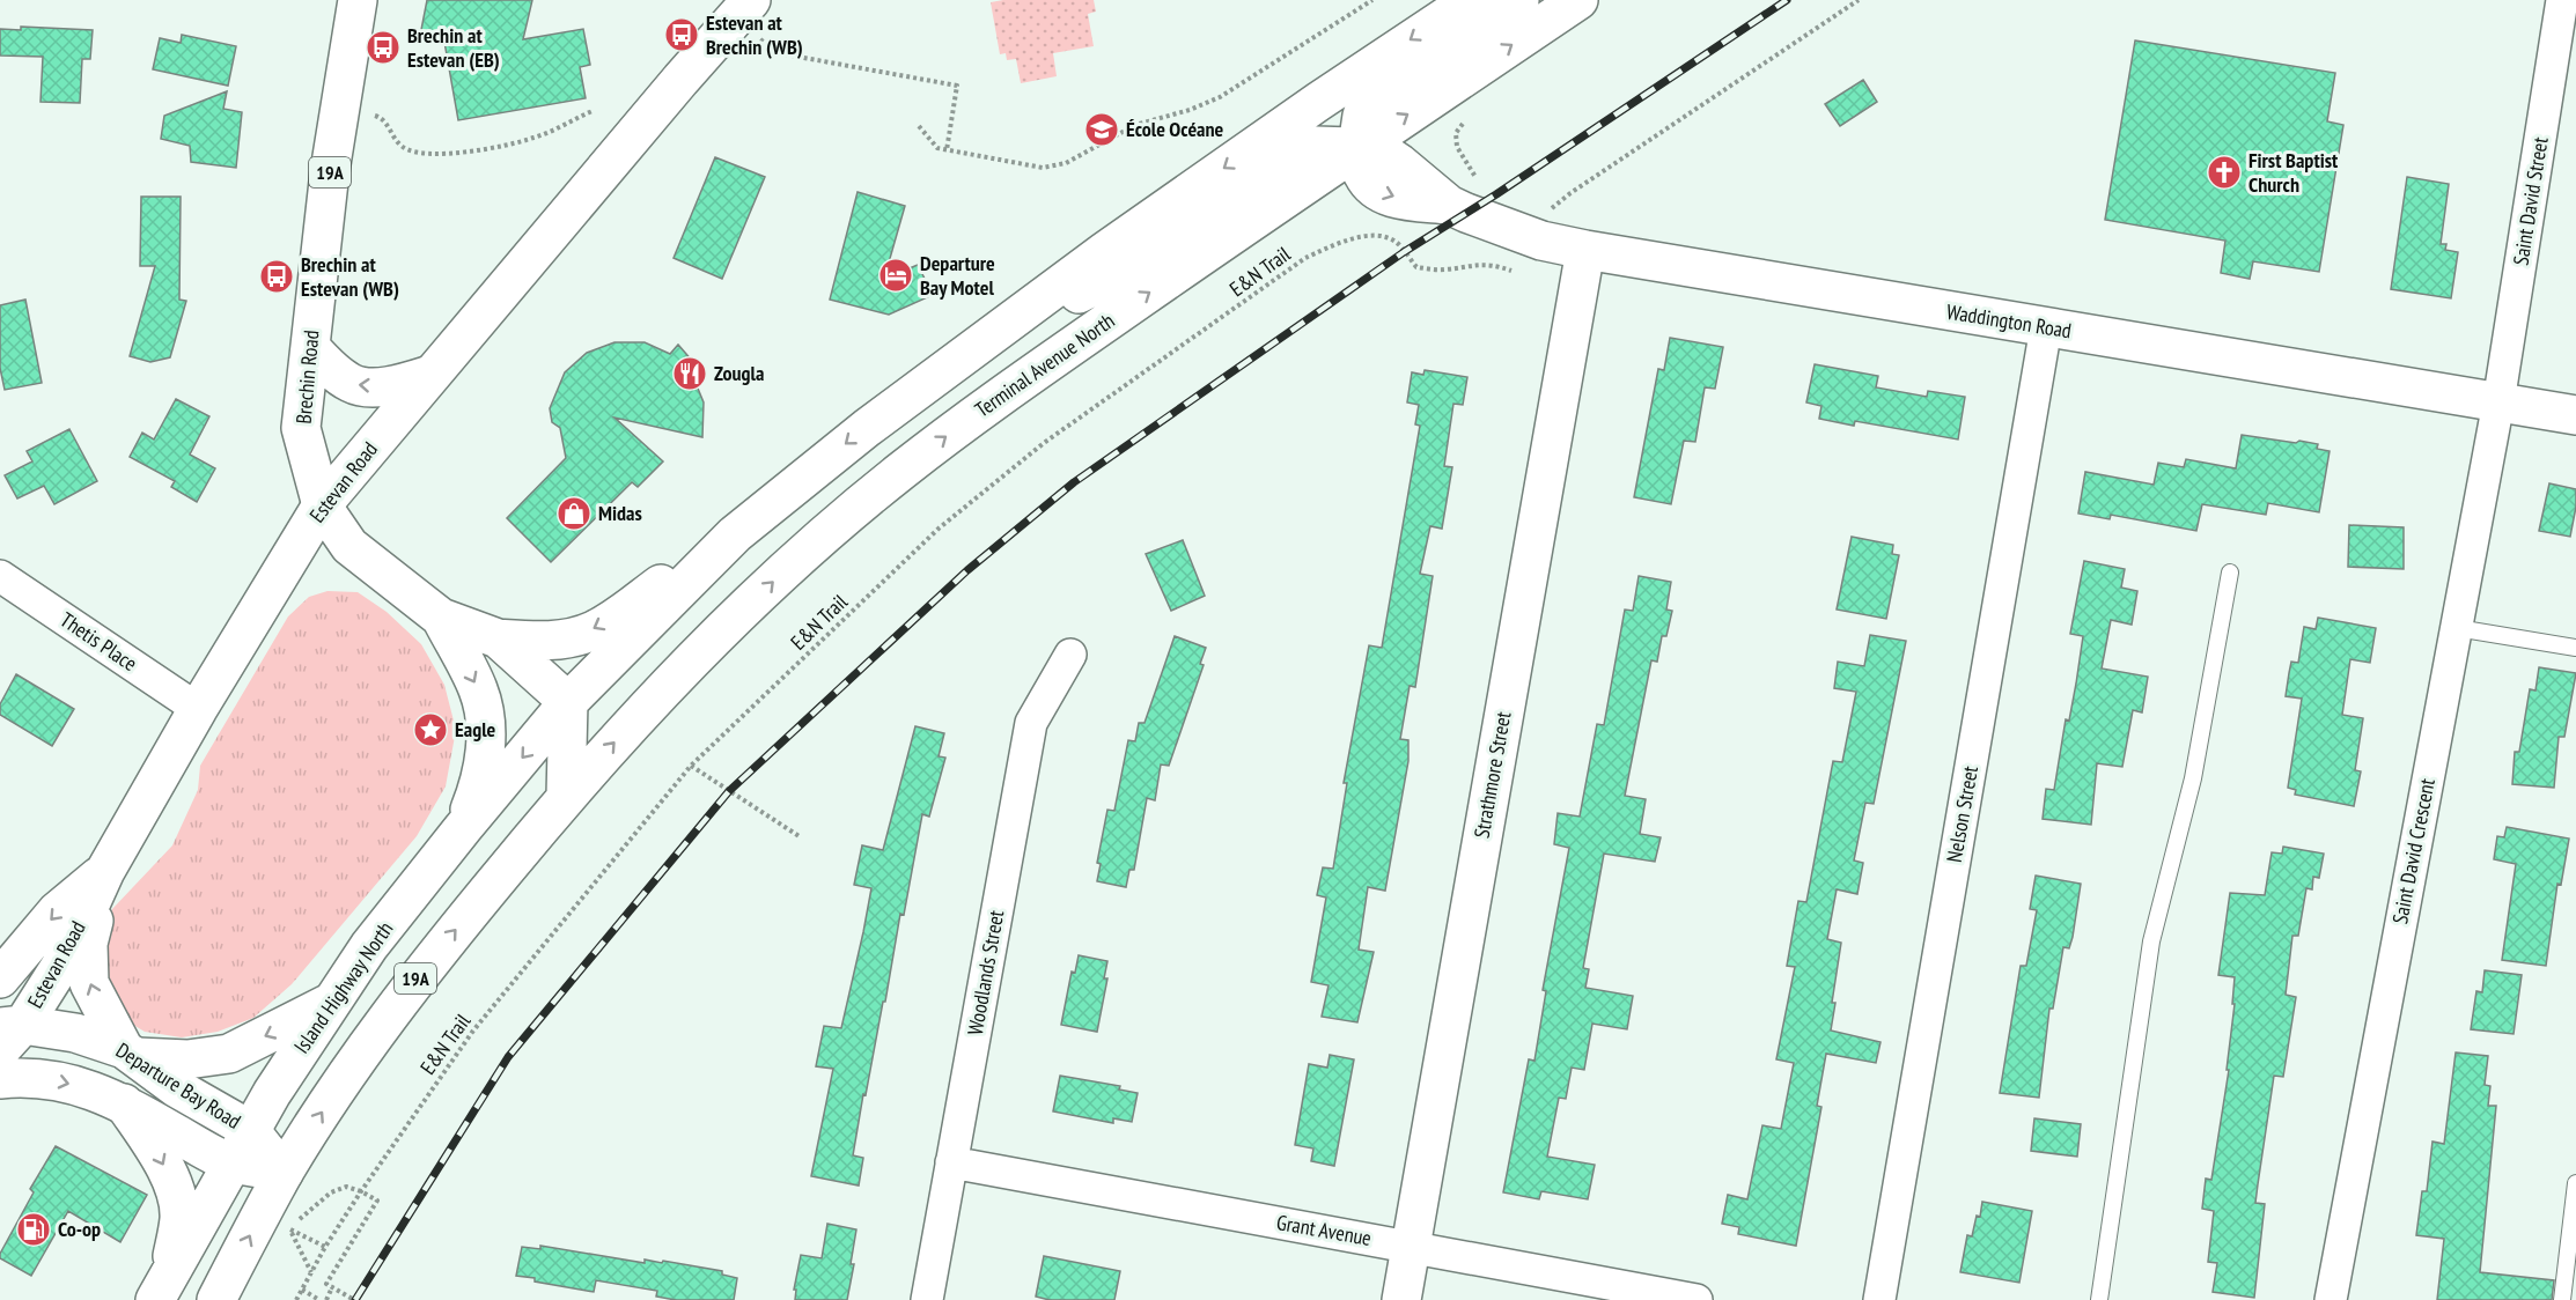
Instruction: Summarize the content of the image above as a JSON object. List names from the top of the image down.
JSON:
{
  "streets": {
    "main road": [
      "19A",
      "Waddington Road",
      "Terminal Avenue North",
      "Brechin Road",
      "Estevan Road",
      "Strathmore Street",
      "Island Highway North",
      "Departure Bay Road"
    ],
    "street": [
      "Saint David Street",
      "Thetis Place",
      "Nelson Street",
      "Saint David Crescent",
      "Woodlands Street",
      "Grant Avenue"
    ],
    "path": ["E&N Trail"]
  },
  "crossings": [
    ["19A", "Terminal Avenue North"],
    ["19A", "Departure Bay Road"],
    ["Saint David Street", "Waddington Road"],
    ["Saint David Street", "Saint David Crescent"],
    ["Waddington Road", "Terminal Avenue North"],
    ["Waddington Road", "Strathmore Street"],
    ["Waddington Road", "Nelson Street"],
    ["Waddington Road", "Saint David Crescent"],
    ["Brechin Road", "Estevan Road"],
    ["Brechin Road", "Island Highway North"],
    ["Estevan Road", "Thetis Place"],
    ["Estevan Road", "Departure Bay Road"],
    ["Strathmore Street", "Grant Avenue"],
    ["Woodlands Street", "Grant Avenue"],
    ["Island Highway North", "Departure Bay Road"]
  ],
  "places": {
    "bus stop": ["Estevan at Brechin (WB)", "Brechin at Estevan (EB)", "Brechin at Estevan (WB)"],
    "school or university": ["École Océane"],
    "church": ["First Baptist Church"],
    "hotel": ["Departure Bay Motel"],
    "restaurant": ["Zougla"],
    "shop": ["Midas"],
    "place": ["Eagle"],
    "fuel station": ["Co-op"]
  }
}
